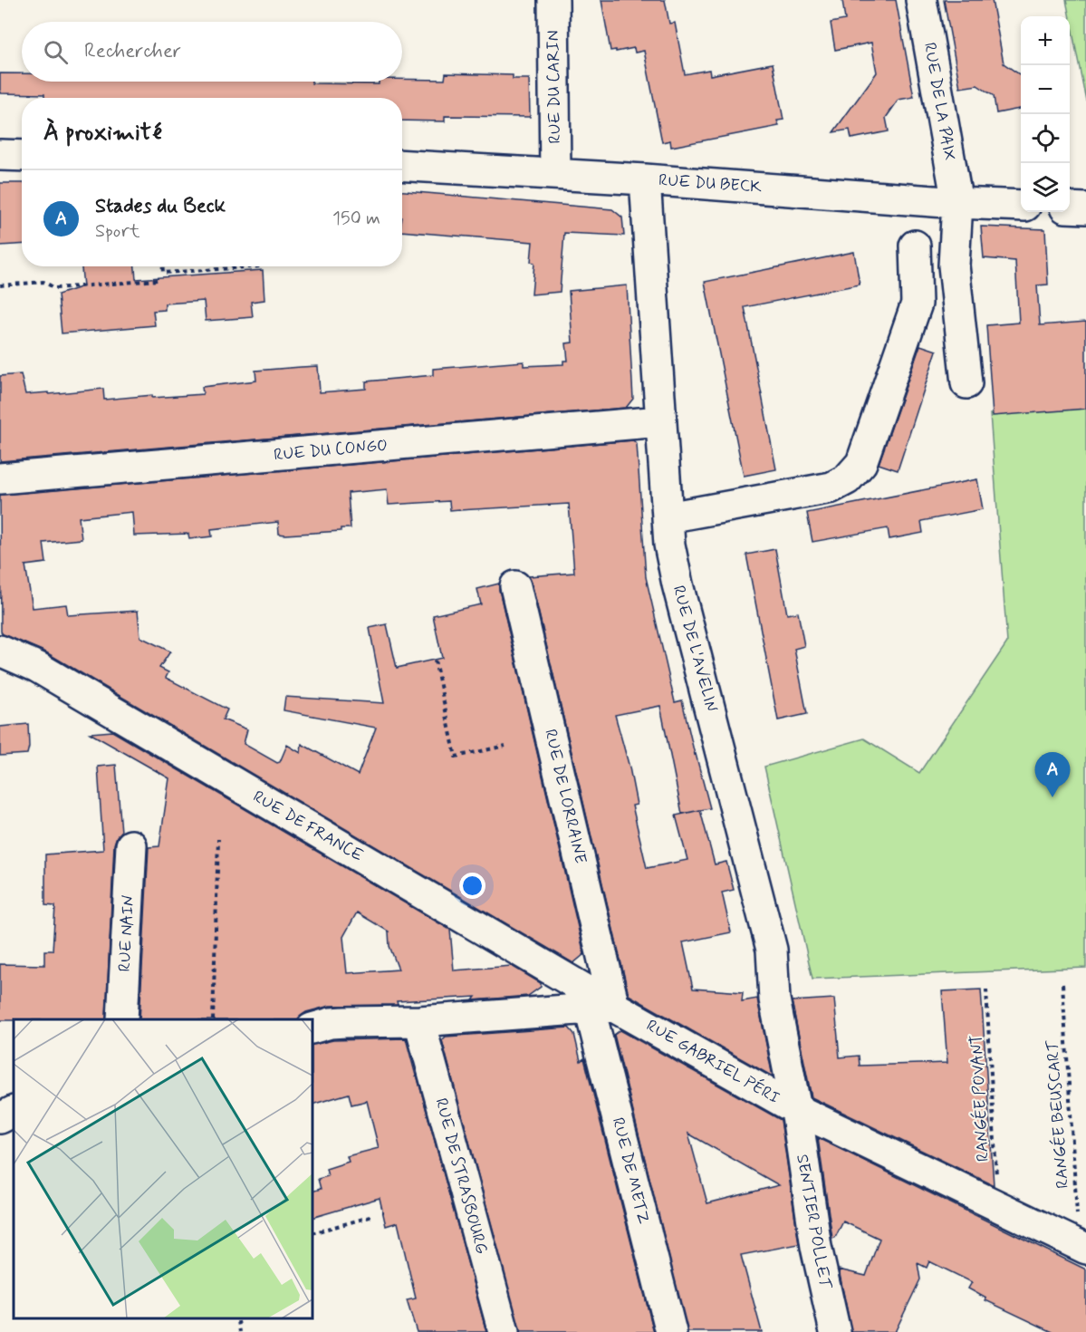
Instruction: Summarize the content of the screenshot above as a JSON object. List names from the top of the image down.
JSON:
{
  "streets": {
    "street": [
      "RUE DU CARIN",
      "RUE DE LA PAIX",
      "RUE DU BECK",
      "RUE DU CONGO",
      "RUE DE L'AVELIN",
      "RUE DE LORRAINE",
      "RUE DE FRANCE",
      "RUE NAIN",
      "RUE GABRIEL PÉRI",
      "RUE DE METZ",
      "RUE DE STRASBOURG",
      "SENTIER POLLET"
    ],
    "path": ["RANGÉE POVANT", "RANGÉE BEUSCART"]
  },
  "crossings": [
    ["RUE DU CARIN", "RUE DU BECK"],
    ["RUE DE LA PAIX", "RUE DU BECK"],
    ["RUE DU BECK", "RUE DE L'AVELIN"],
    ["RUE DU CONGO", "RUE DE L'AVELIN"],
    ["RUE DE L'AVELIN", "RUE GABRIEL PÉRI"],
    ["RUE DE L'AVELIN", "SENTIER POLLET"],
    ["RUE DE LORRAINE", "RUE DE FRANCE"],
    ["RUE DE LORRAINE", "RUE GABRIEL PÉRI"],
    ["RUE DE LORRAINE", "RUE DE METZ"],
    ["RUE DE FRANCE", "RUE GABRIEL PÉRI"],
    ["RUE DE FRANCE", "RUE DE METZ"],
    ["RUE GABRIEL PÉRI", "RANGÉE POVANT"],
    ["RUE GABRIEL PÉRI", "RANGÉE BEUSCART"],
    ["RUE GABRIEL PÉRI", "RUE DE METZ"],
    ["RUE GABRIEL PÉRI", "SENTIER POLLET"]
  ],
  "page": {
    "map_buttons": ["+", "−"],
    "search": "Rechercher",
    "heading": "À proximité",
    "list": [
      {
        "mark": "A",
        "name": "Stades du Beck",
        "note": "Sport",
        "value": "150 m"
      }
    ],
    "pins": "A"
  }
}
